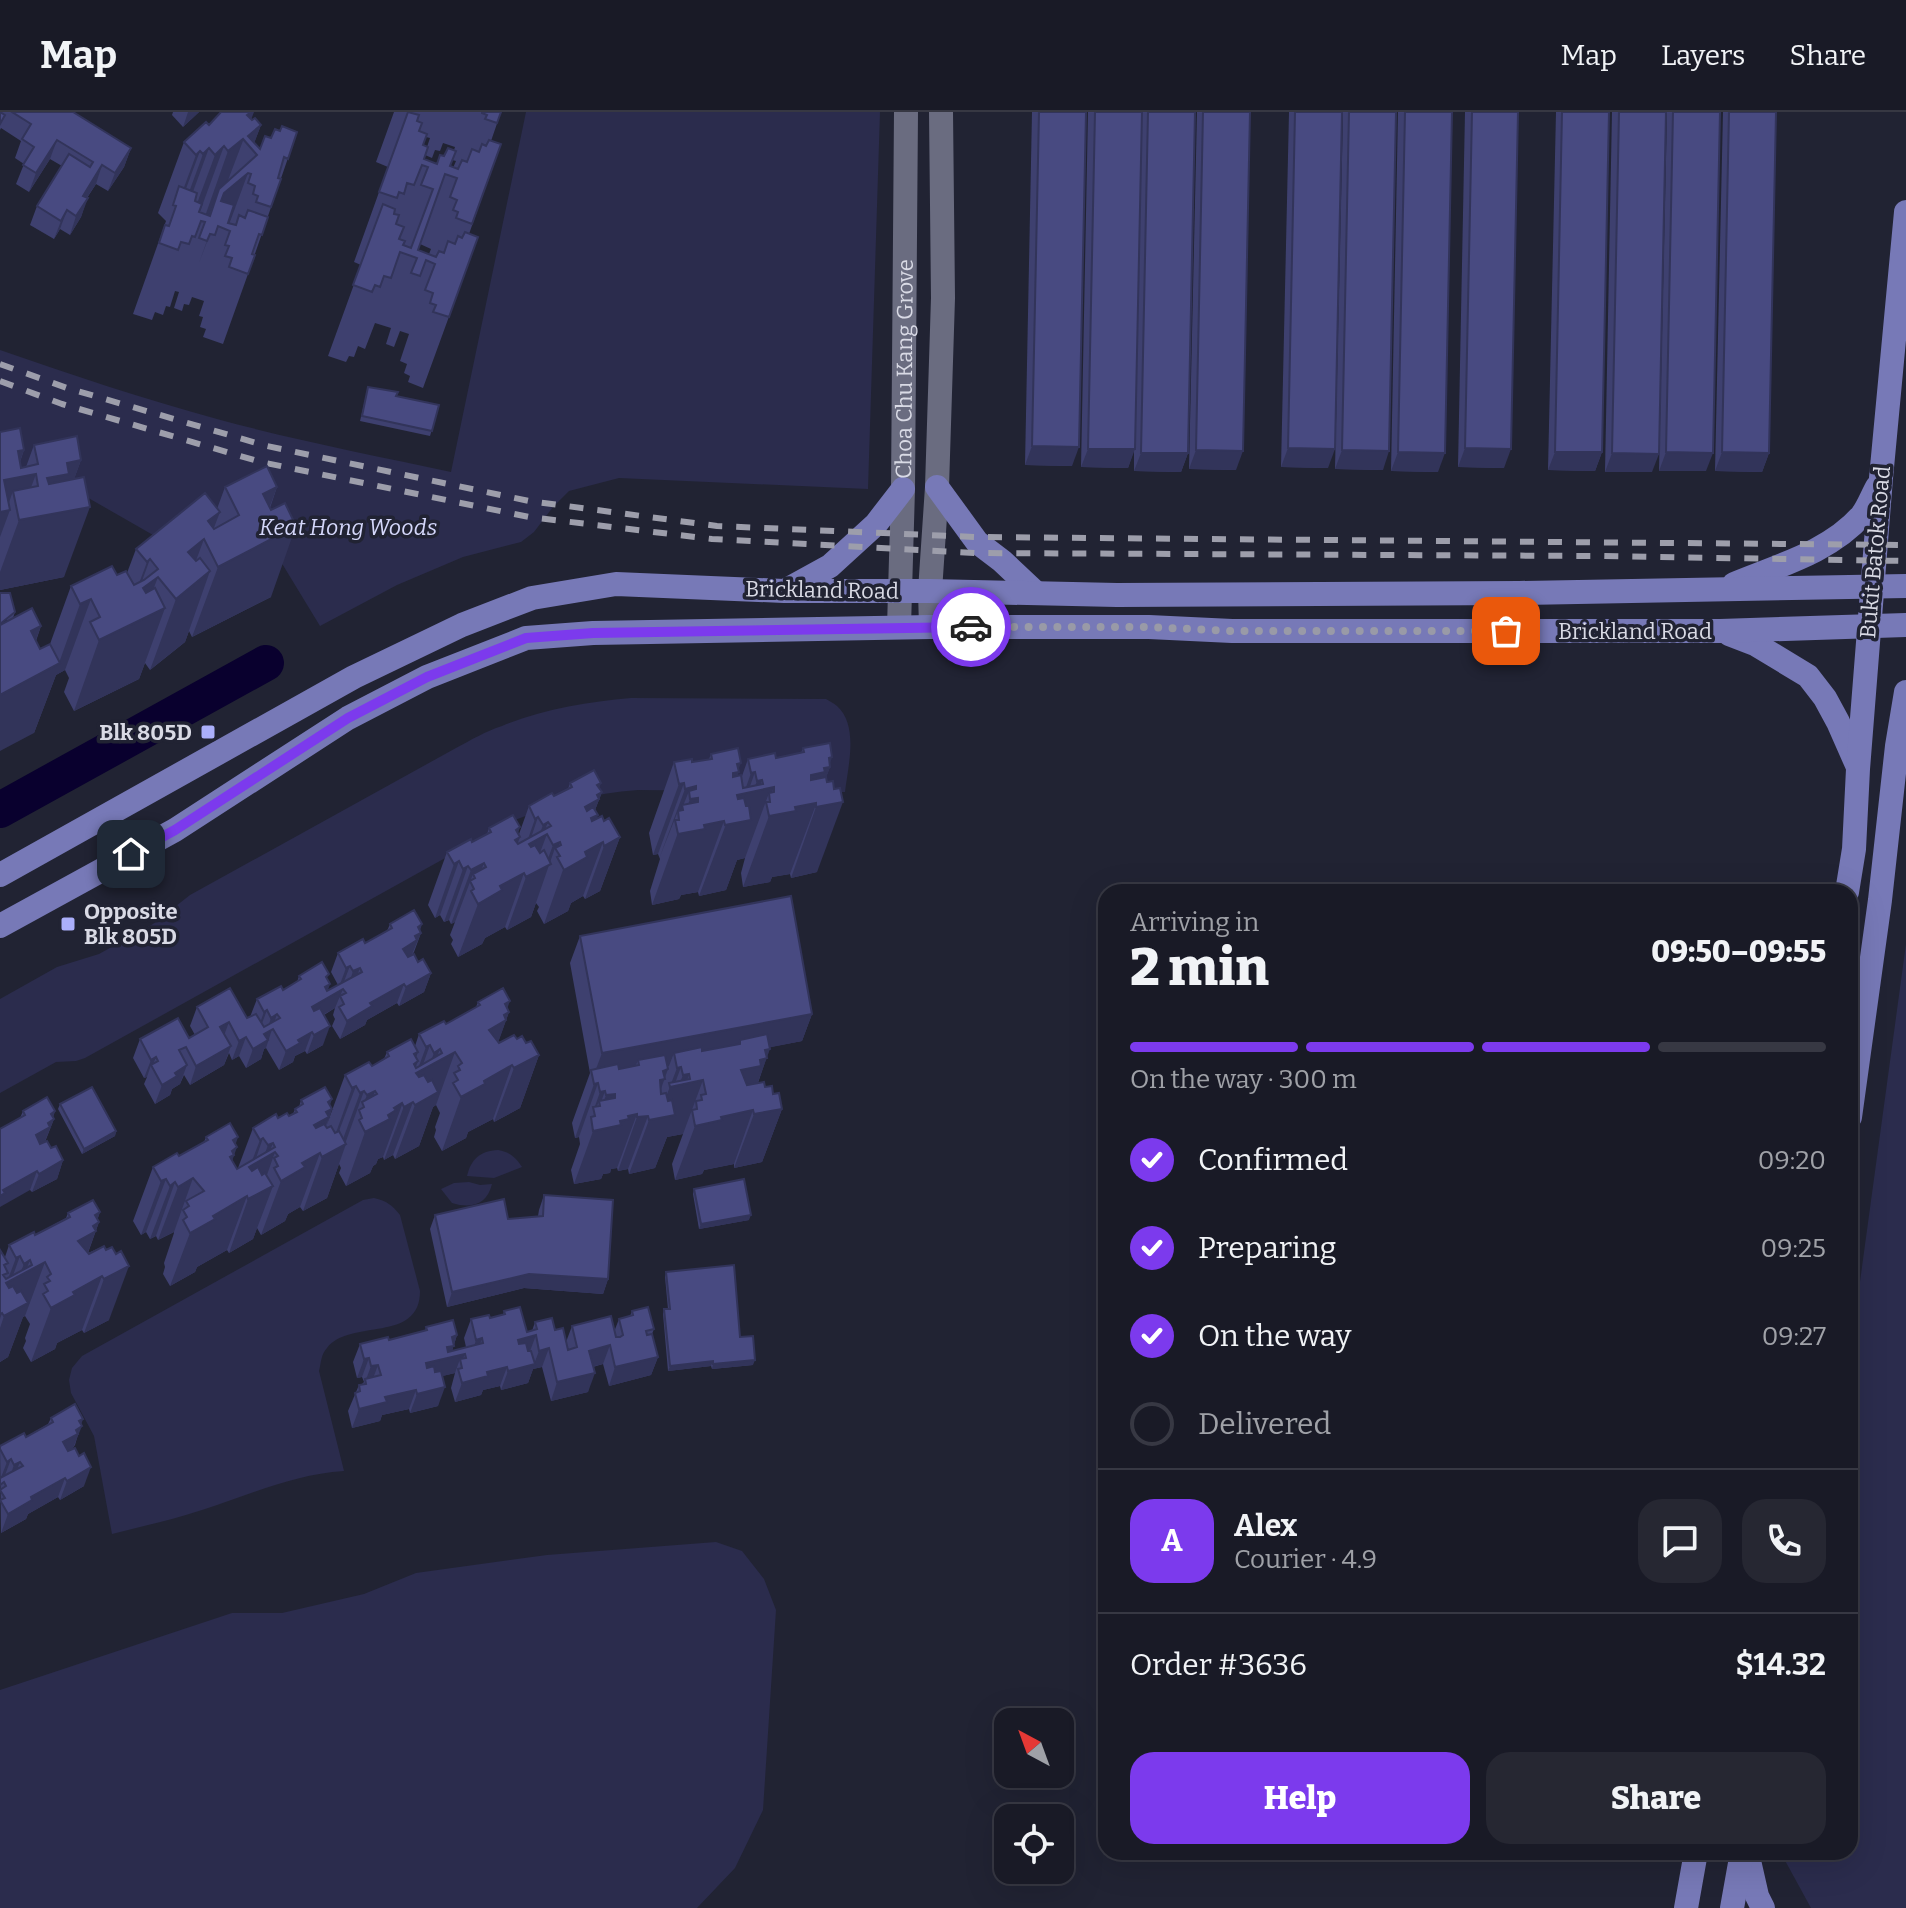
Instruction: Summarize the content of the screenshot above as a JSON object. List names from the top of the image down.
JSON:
{
  "streets": {
    "main road": ["Bukit Batok Road", "Brickland Road"],
    "street": ["Choa Chu Kang Grove"]
  },
  "crossings": [
    ["Choa Chu Kang Grove", "Brickland Road"],
    ["Bukit Batok Road", "Brickland Road"]
  ],
  "parks": ["Keat Hong Woods"],
  "places": {
    "transit": ["Blk 805D", "Opposite Blk 805D"]
  },
  "north": "top left",
  "page": {
    "header": "Map",
    "nav": ["Map", "Layers", "Share"],
    "heading": ["2 min", "Arriving in", "09:50–09:55"],
    "panel": [
      "Alex",
      "Courier · 4.9",
      "Order #3636",
      "$14.32"
    ],
    "bar": "On the way · 300 m",
    "list": [
      ["Confirmed", "09:20"],
      ["Preparing", "09:25"],
      ["On the way", "09:27"],
      "Delivered"
    ],
    "round": "A",
    "buttons": ["Help", "Share"]
  }
}
